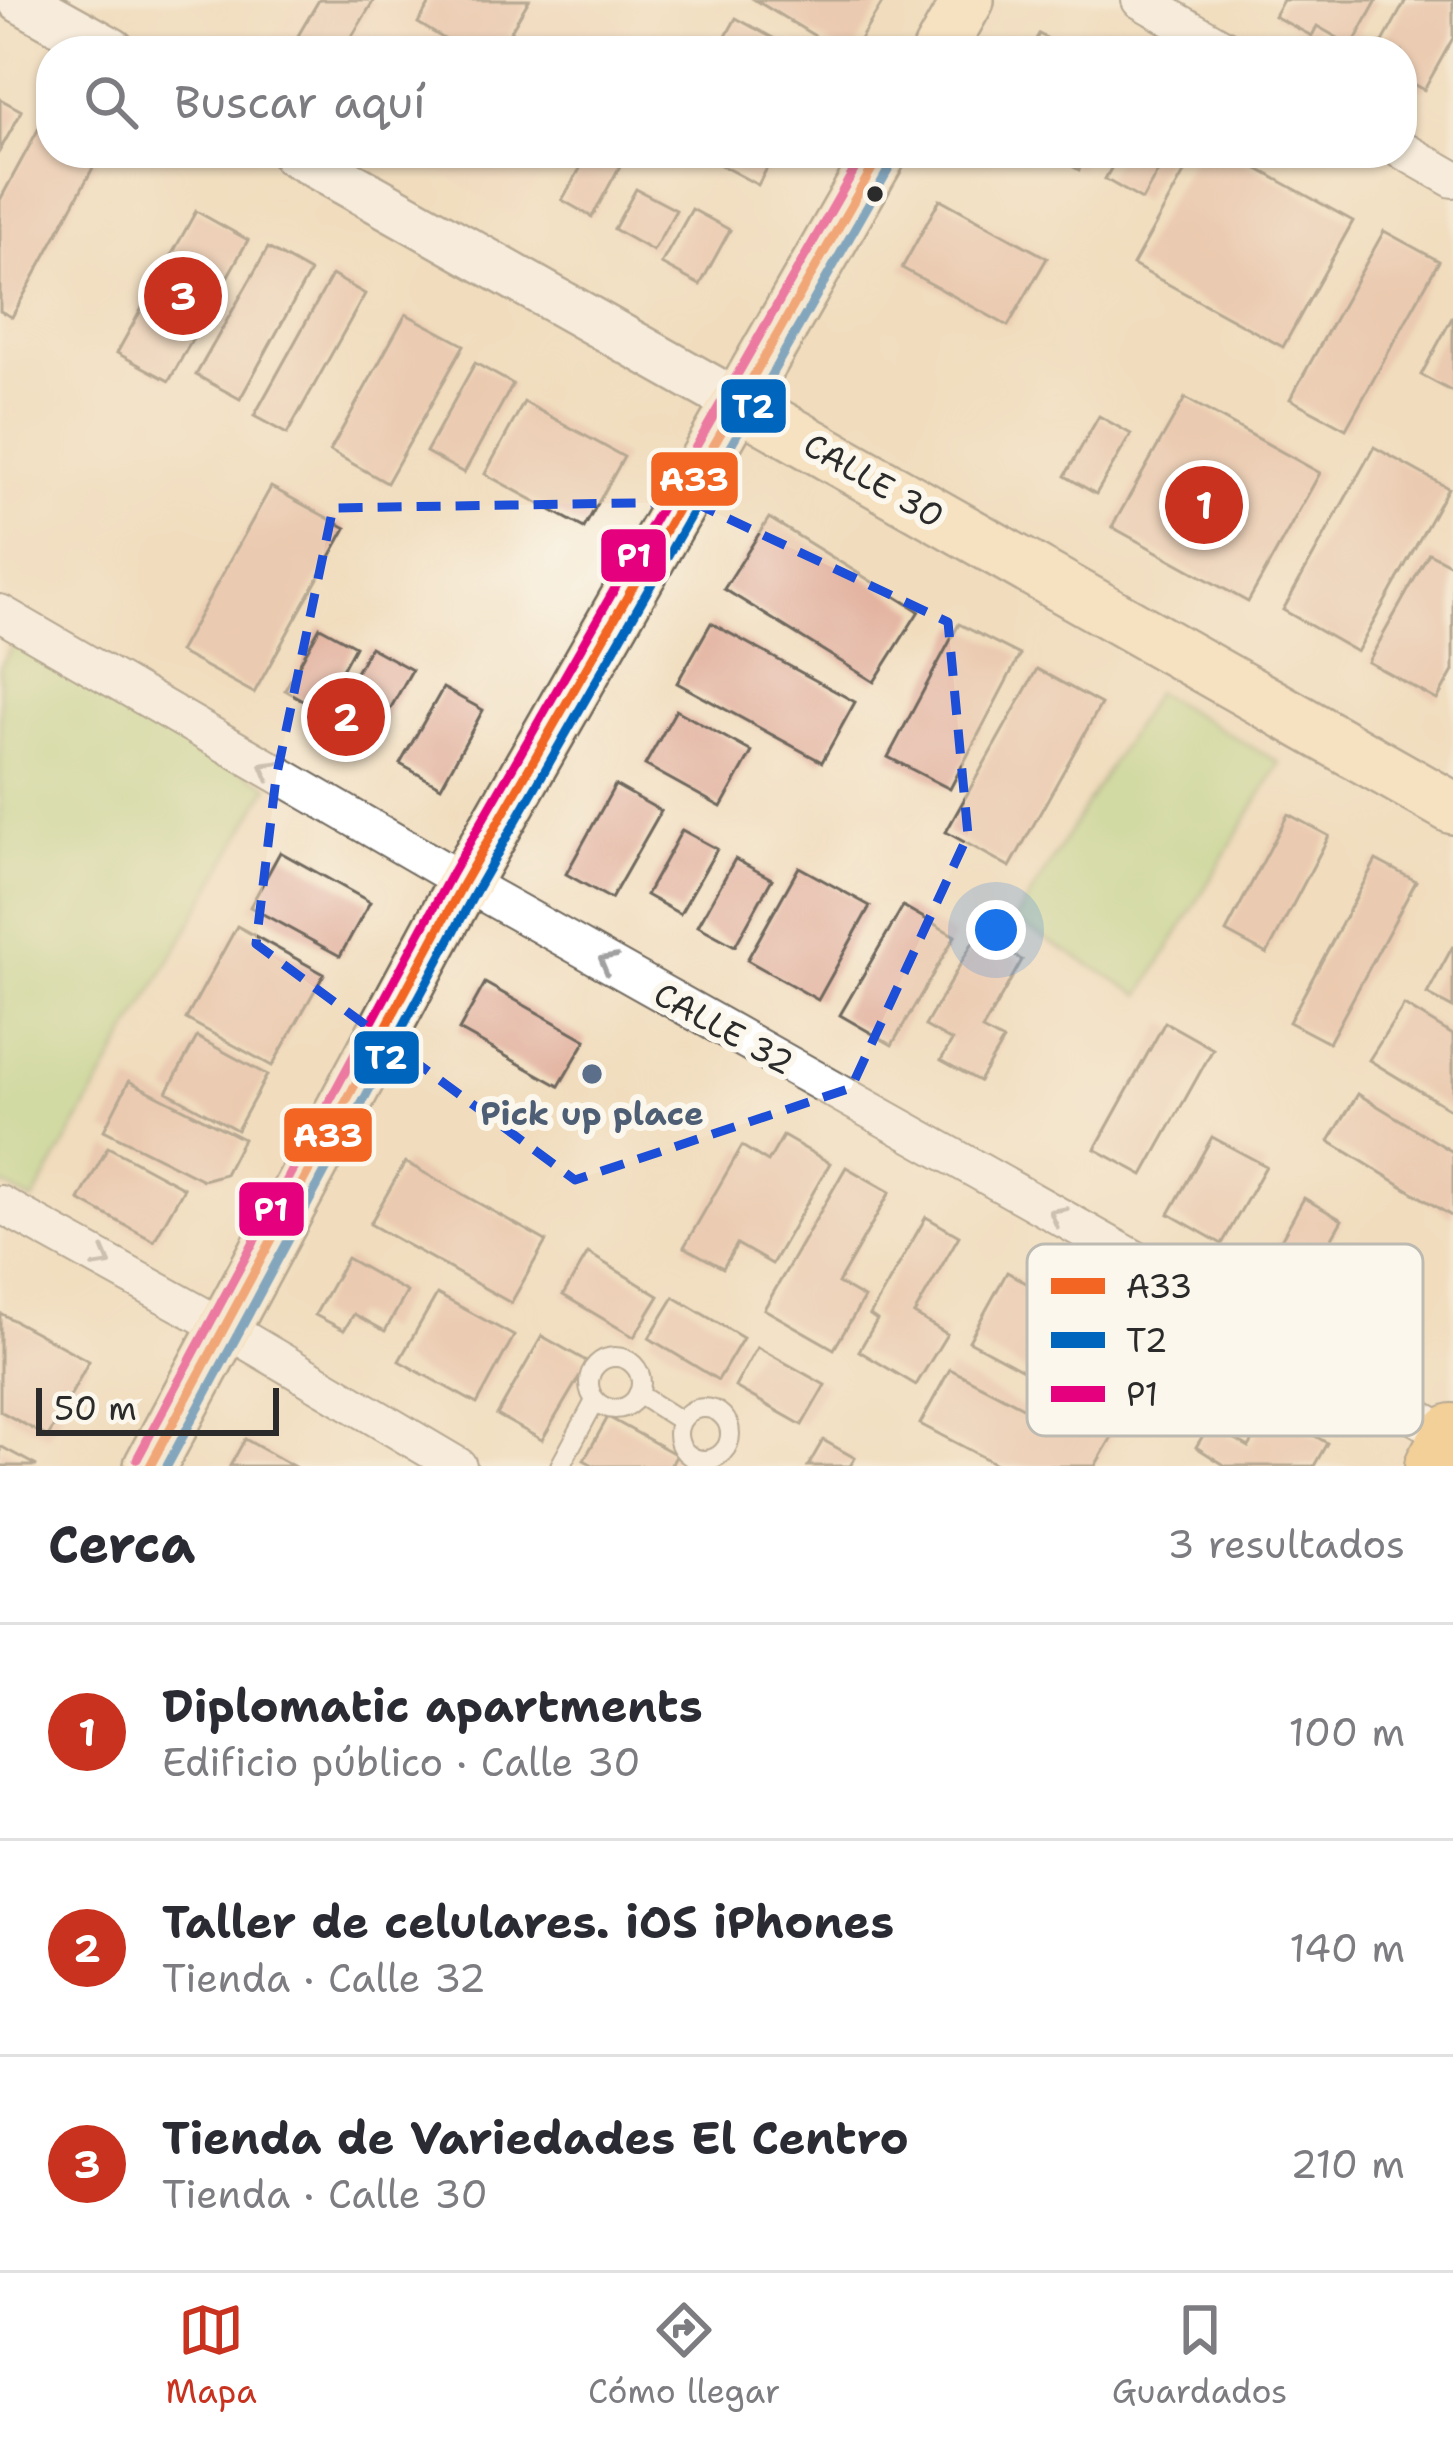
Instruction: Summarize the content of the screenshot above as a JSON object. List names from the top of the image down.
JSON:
{
  "streets": {
    "main road": ["CALLE 30"],
    "street": ["CALLE 32"]
  },
  "one_way": ["CALLE 32"],
  "places": ["Pick up place"],
  "lines": ["transit line A33", "transit line T2", "transit line P1"],
  "legend": ["A33", "T2", "P1"],
  "scale_bar": "50 m",
  "page": {
    "search": "Buscar aquí",
    "pins": ["3", "1", "2"],
    "scale": "50 m",
    "heading": ["Cerca", "3 resultados"],
    "list": [
      {
        "mark": "1",
        "name": "Diplomatic apartments",
        "note": "Edificio público · Calle 30",
        "value": "100 m"
      },
      {
        "mark": "2",
        "name": "Taller de celulares. iOS iPhones",
        "note": "Tienda · Calle 32",
        "value": "140 m"
      },
      {
        "mark": "3",
        "name": "Tienda de Variedades El Centro",
        "note": "Tienda · Calle 30",
        "value": "210 m"
      }
    ],
    "nav": ["Mapa", "Cómo llegar", "Guardados"]
  }
}
